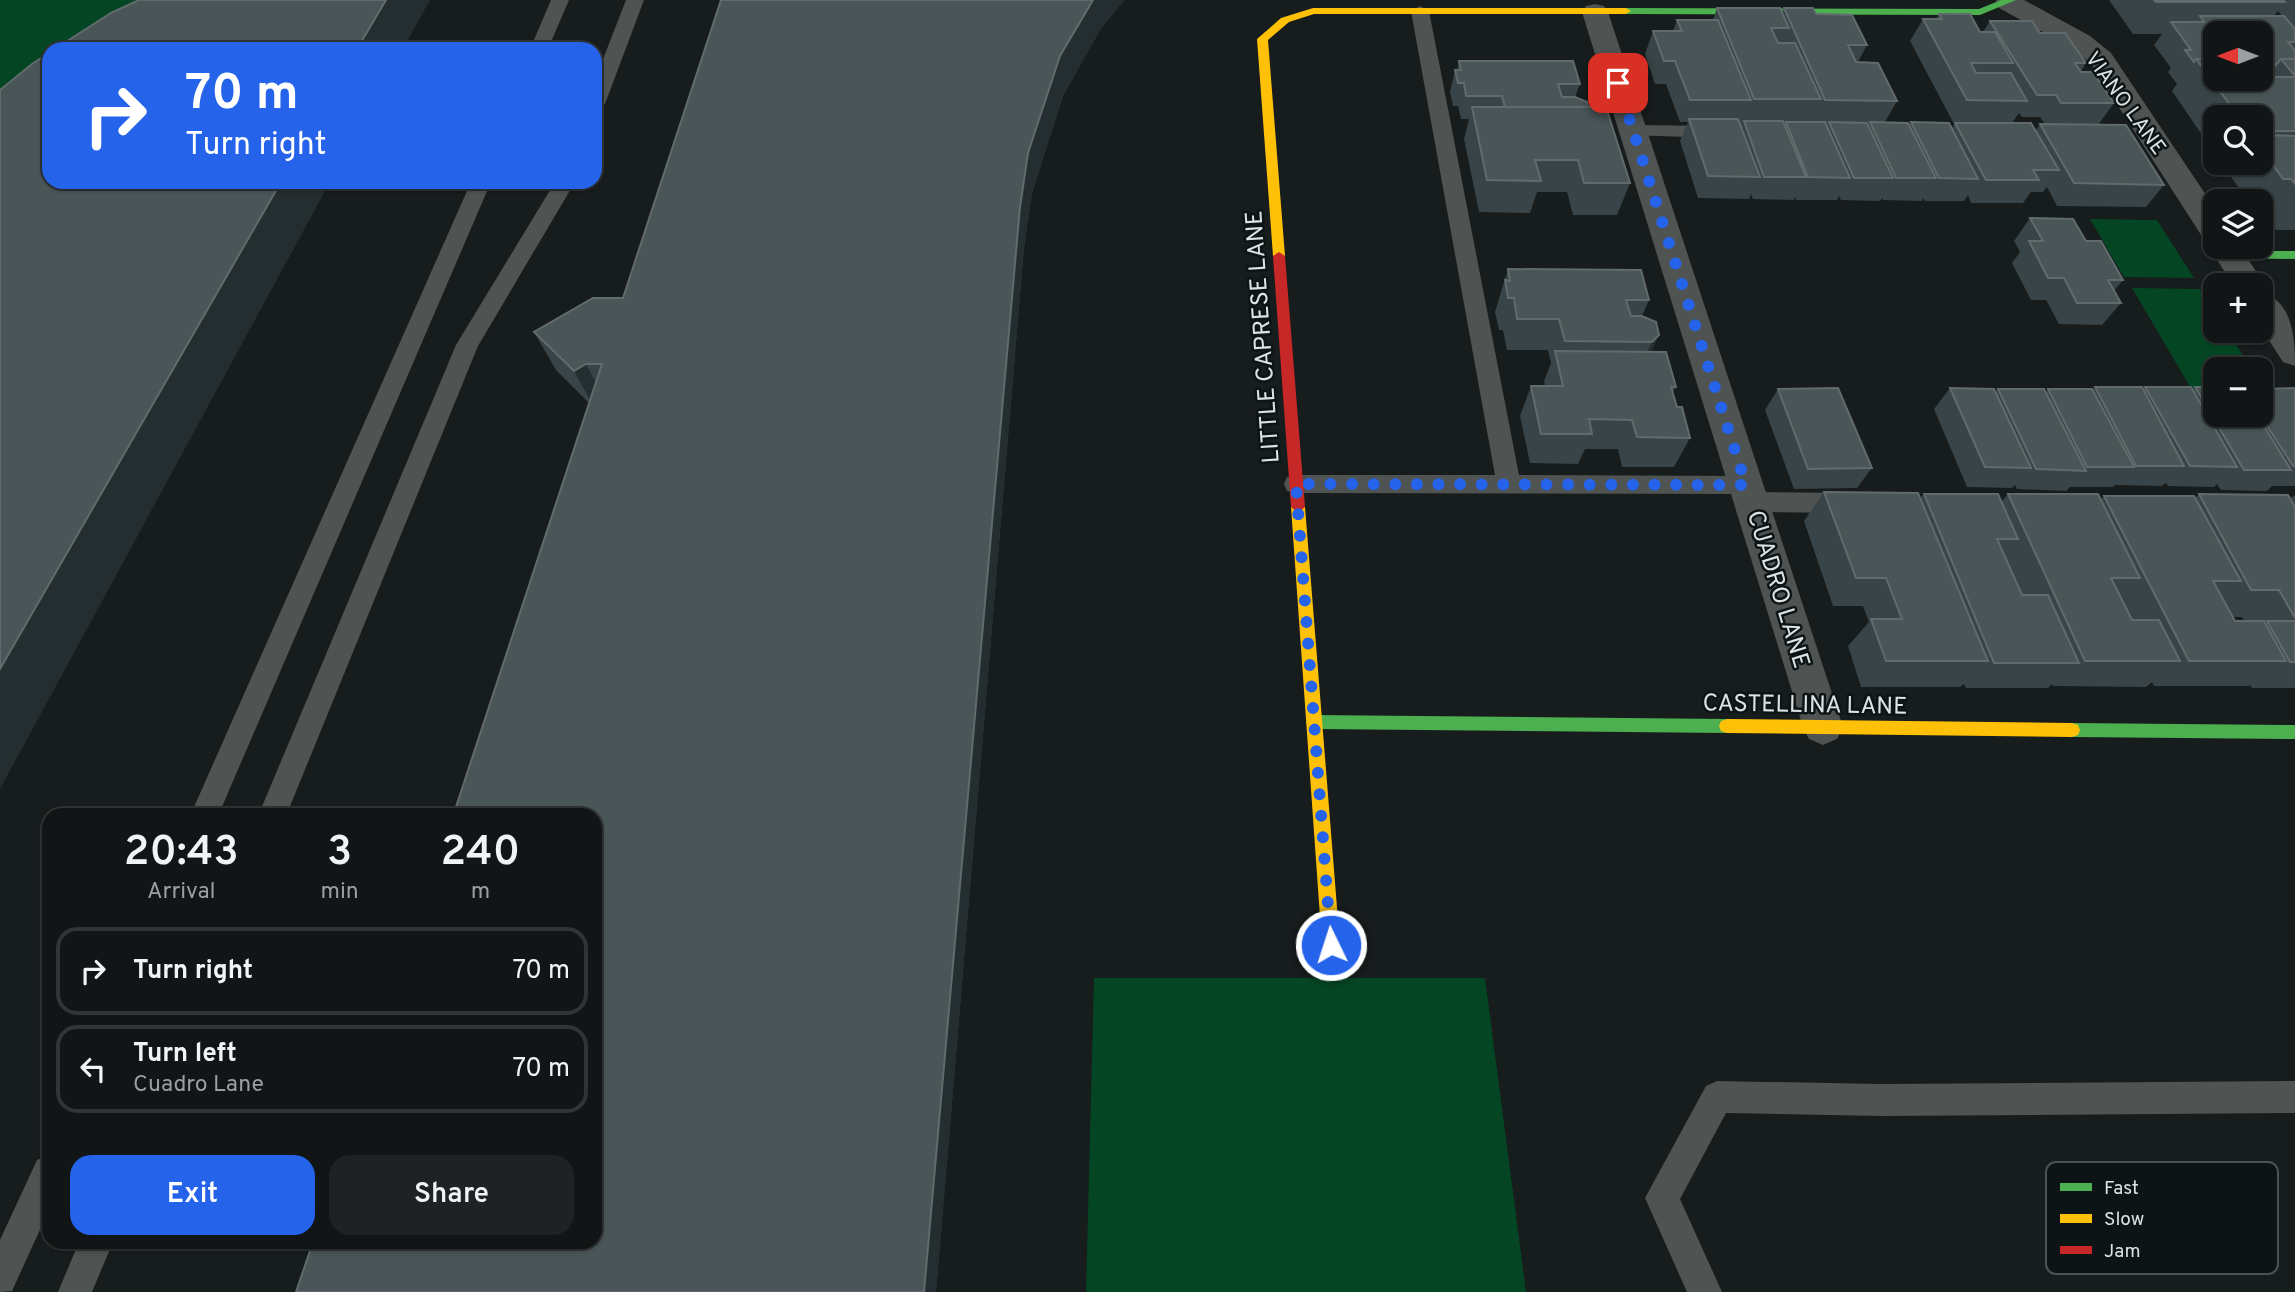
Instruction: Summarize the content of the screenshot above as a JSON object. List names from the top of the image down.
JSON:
{
  "streets": {
    "street": [
      "VIANO LANE",
      "LITTLE CAPRESE LANE",
      "CUADRO LANE",
      "CASTELLINA LANE"
    ]
  },
  "crossings": [
    ["LITTLE CAPRESE LANE", "CASTELLINA LANE"],
    ["CUADRO LANE", "CASTELLINA LANE"]
  ],
  "legend": ["Fast", "Slow", "Jam"],
  "north": "left",
  "page": {
    "map_buttons": ["+", "−"],
    "turn": ["70 m", "Turn right"],
    "eta": [
      "20:43",
      "Arrival",
      "3",
      "min",
      "240",
      "m"
    ],
    "list": [
      {
        "name": "Turn right",
        "value": "70 m"
      },
      {
        "name": "Turn left",
        "note": "Cuadro Lane",
        "value": "70 m"
      }
    ],
    "buttons": ["Exit", "Share"]
  }
}
